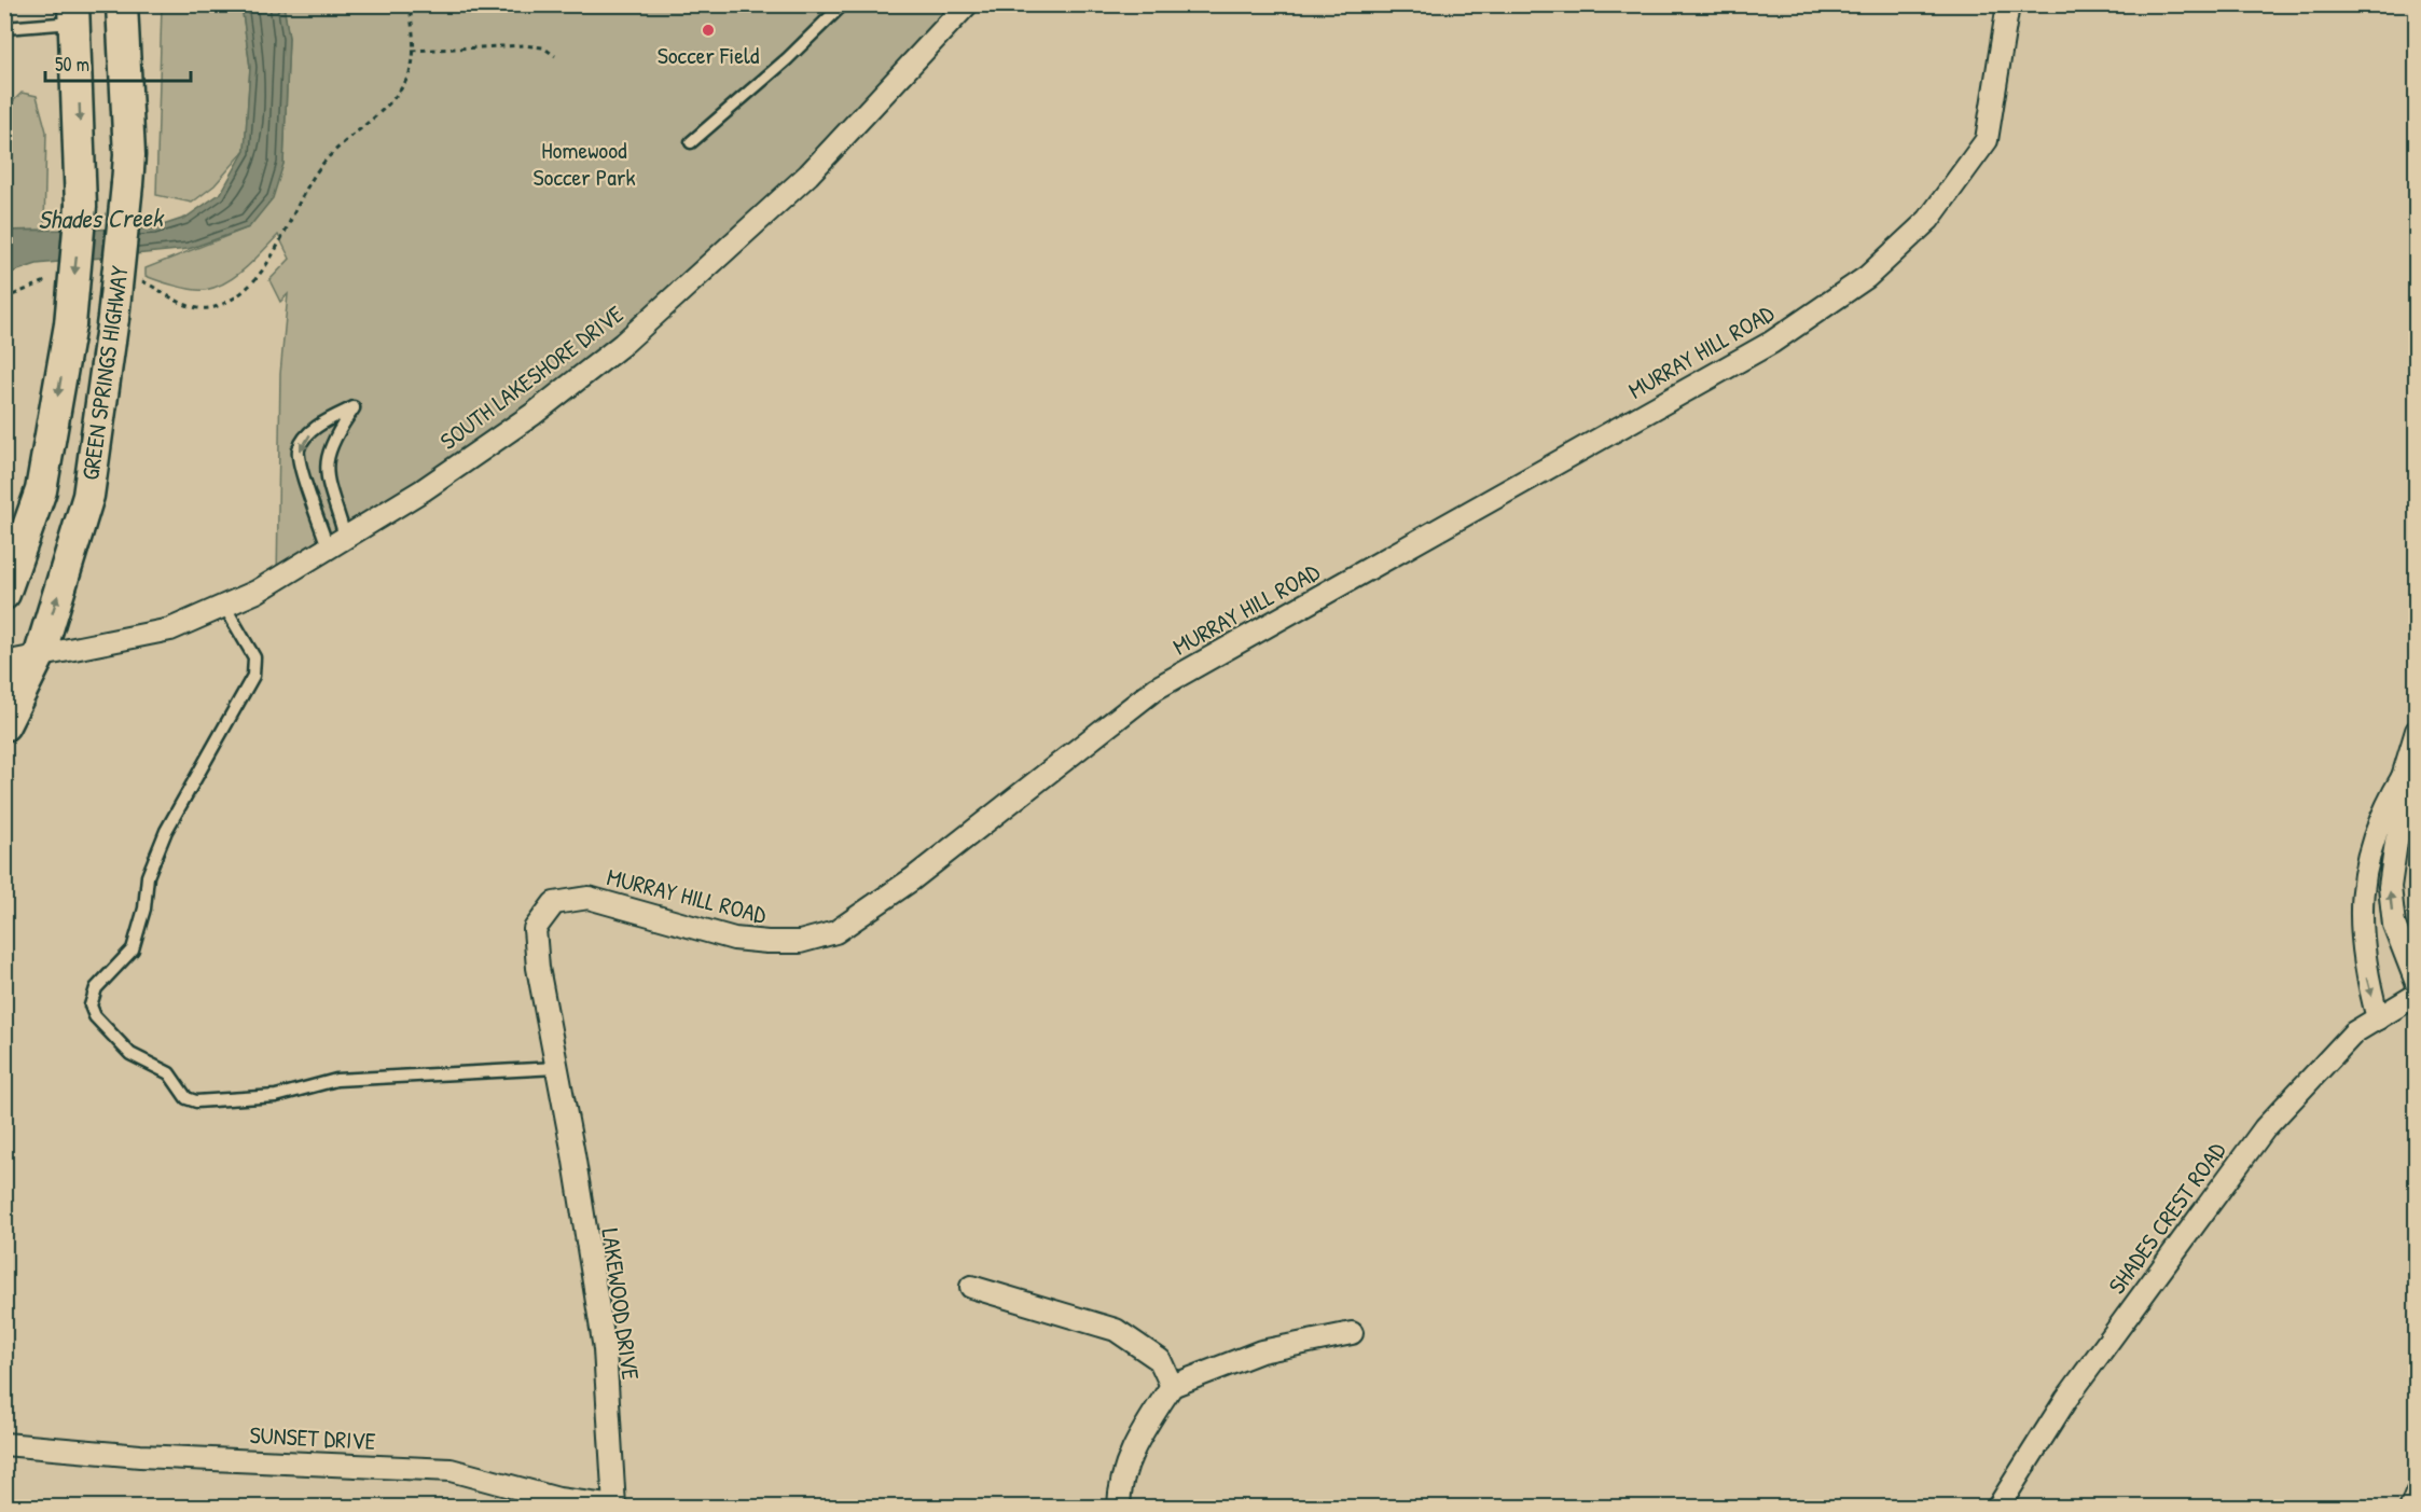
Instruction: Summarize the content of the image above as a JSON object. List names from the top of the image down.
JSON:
{
  "streets": {
    "main road": ["GREEN SPRINGS HIGHWAY"],
    "street": [
      "MURRAY HILL ROAD",
      "SOUTH LAKESHORE DRIVE",
      "SHADES CREST ROAD",
      "LAKEWOOD DRIVE",
      "SUNSET DRIVE"
    ]
  },
  "crossings": [
    ["MURRAY HILL ROAD", "LAKEWOOD DRIVE"],
    ["GREEN SPRINGS HIGHWAY", "SOUTH LAKESHORE DRIVE"],
    ["LAKEWOOD DRIVE", "SUNSET DRIVE"]
  ],
  "water": ["Shades Creek"],
  "parks": ["Homewood Soccer Park"],
  "places": ["Soccer Field"],
  "scale_bar": "50 m"
}
